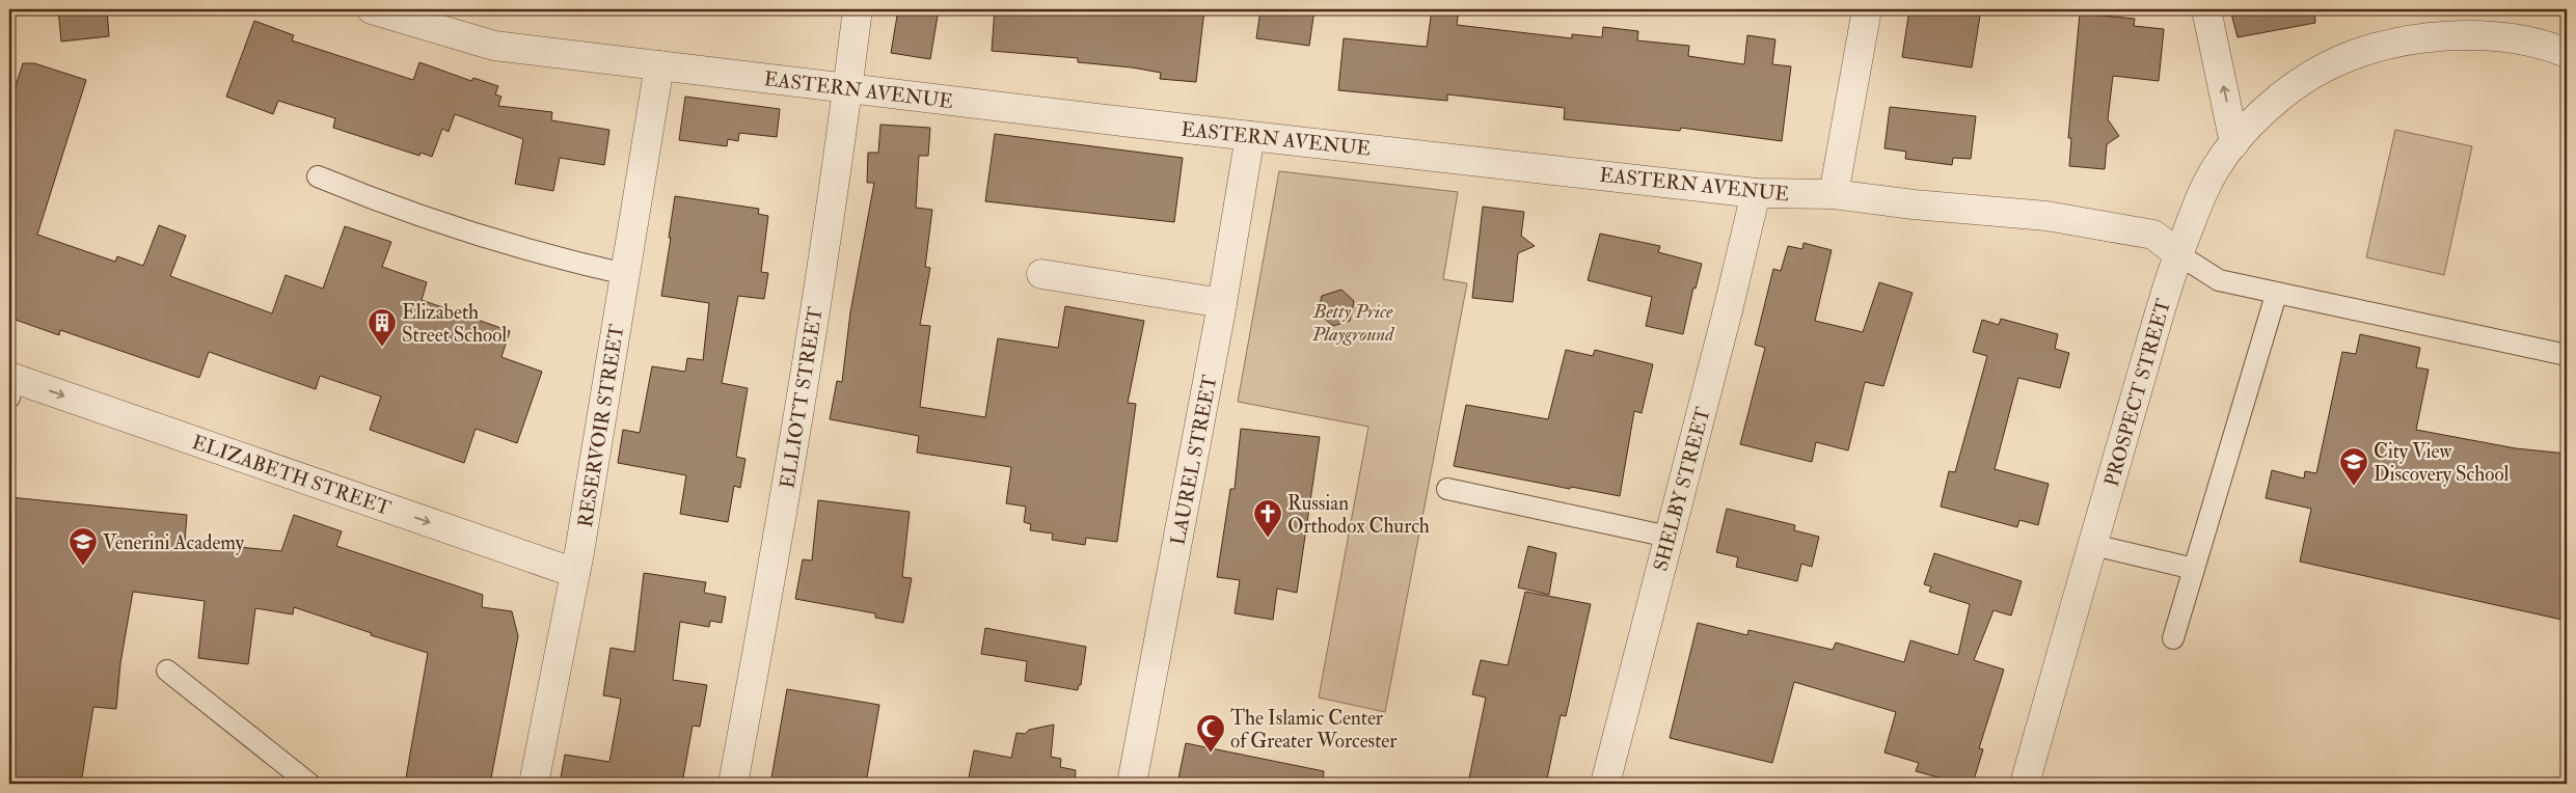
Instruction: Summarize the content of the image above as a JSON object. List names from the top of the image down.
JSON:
{
  "streets": {
    "street": [
      "EASTERN AVENUE",
      "PROSPECT STREET",
      "ELLIOTT STREET",
      "RESERVOIR STREET",
      "LAUREL STREET",
      "ELIZABETH STREET",
      "SHELBY STREET"
    ]
  },
  "crossings": [
    ["EASTERN AVENUE", "PROSPECT STREET"],
    ["EASTERN AVENUE", "ELLIOTT STREET"],
    ["EASTERN AVENUE", "RESERVOIR STREET"],
    ["EASTERN AVENUE", "LAUREL STREET"],
    ["EASTERN AVENUE", "SHELBY STREET"],
    ["RESERVOIR STREET", "ELIZABETH STREET"]
  ],
  "one_way": ["ELIZABETH STREET"],
  "parks": ["Betty Price Playground"],
  "places": {
    "building": ["Elizabeth Street School"],
    "school or university": ["City View Discovery School", "Venerini Academy"],
    "church": ["Russian Orthodox Church"],
    "mosque": ["The Islamic Center of Greater Worcester"]
  }
}
